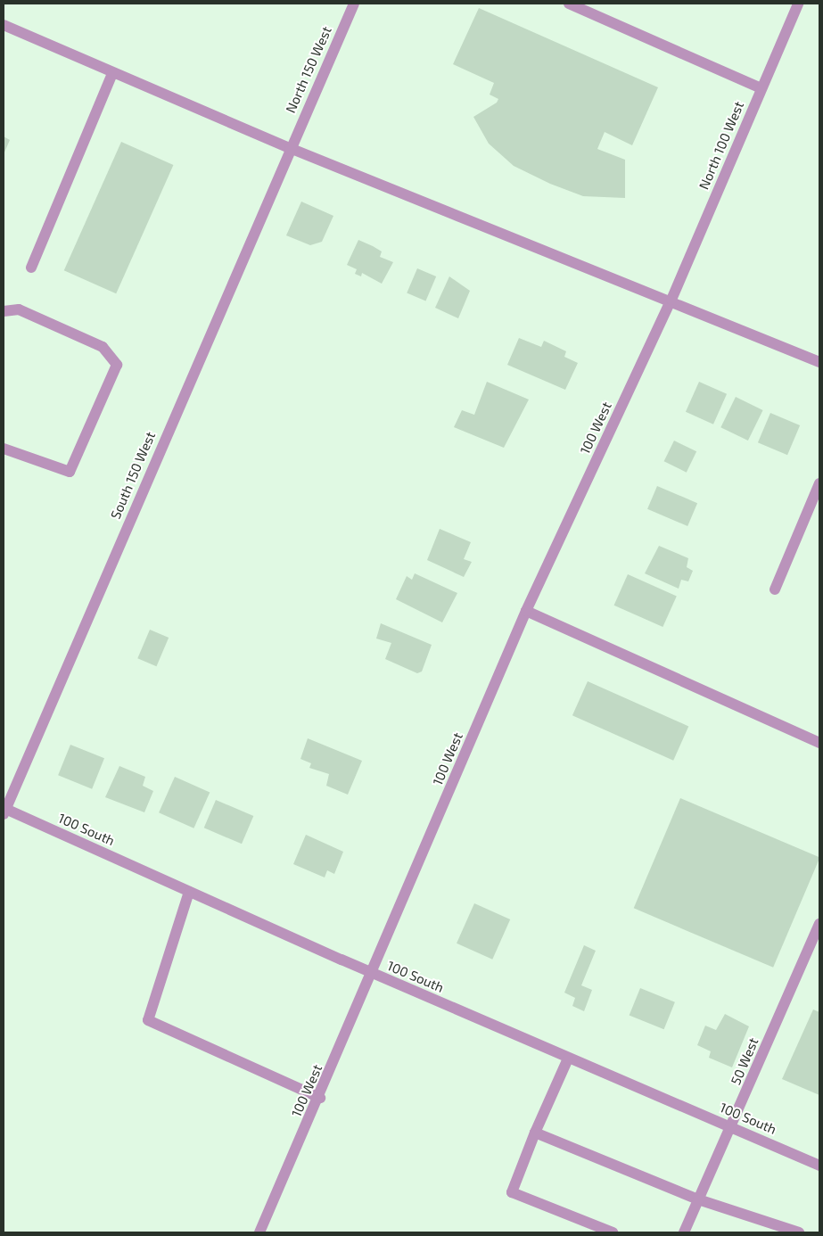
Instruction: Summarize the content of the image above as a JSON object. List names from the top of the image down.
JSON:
{
  "streets": {
    "street": [
      "North 150 West",
      "North 100 West",
      "100 West",
      "South 150 West",
      "100 South",
      "50 West"
    ]
  },
  "crossings": [
    ["North 150 West", "South 150 West"],
    ["North 100 West", "100 West"],
    ["100 West", "100 South"],
    ["South 150 West", "100 South"],
    ["100 South", "50 West"]
  ]
}
